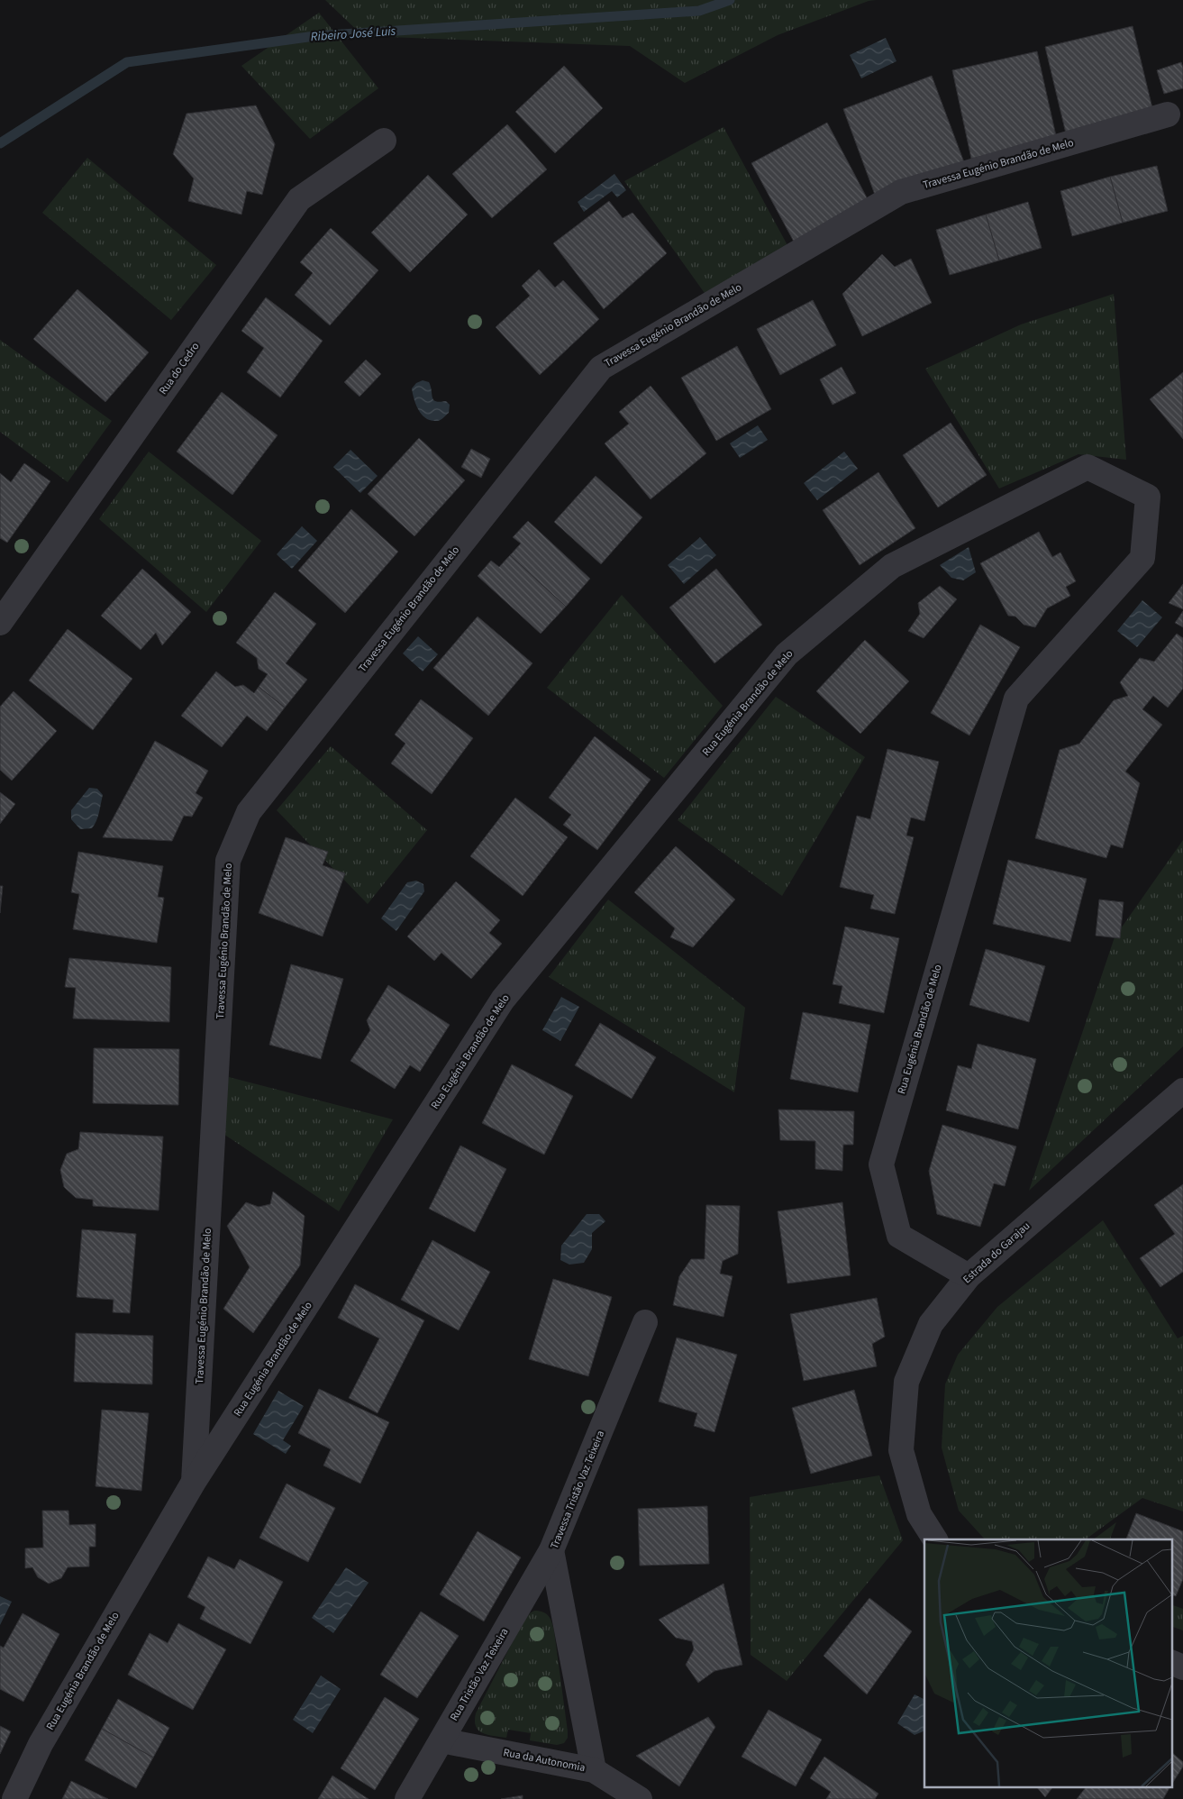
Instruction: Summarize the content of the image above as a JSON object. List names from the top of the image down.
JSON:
{
  "streets": {
    "street": [
      "Travessa Eugénio Brandão de Melo",
      "Rua do Cedro",
      "Rua Eugénia Brandão de Melo",
      "Estrada do Garajau",
      "Travessa Tristão Vaz Teixeira",
      "Rua Tristão Vaz Teixeira",
      "Rua da Autonomia"
    ]
  },
  "crossings": [
    ["Travessa Eugénio Brandão de Melo", "Rua Eugénia Brandão de Melo"],
    ["Rua Eugénia Brandão de Melo", "Estrada do Garajau"],
    ["Travessa Tristão Vaz Teixeira", "Rua Tristão Vaz Teixeira"],
    ["Travessa Tristão Vaz Teixeira", "Rua da Autonomia"],
    ["Rua Tristão Vaz Teixeira", "Rua da Autonomia"]
  ],
  "water": ["Ribeiro José Luis"]
}
